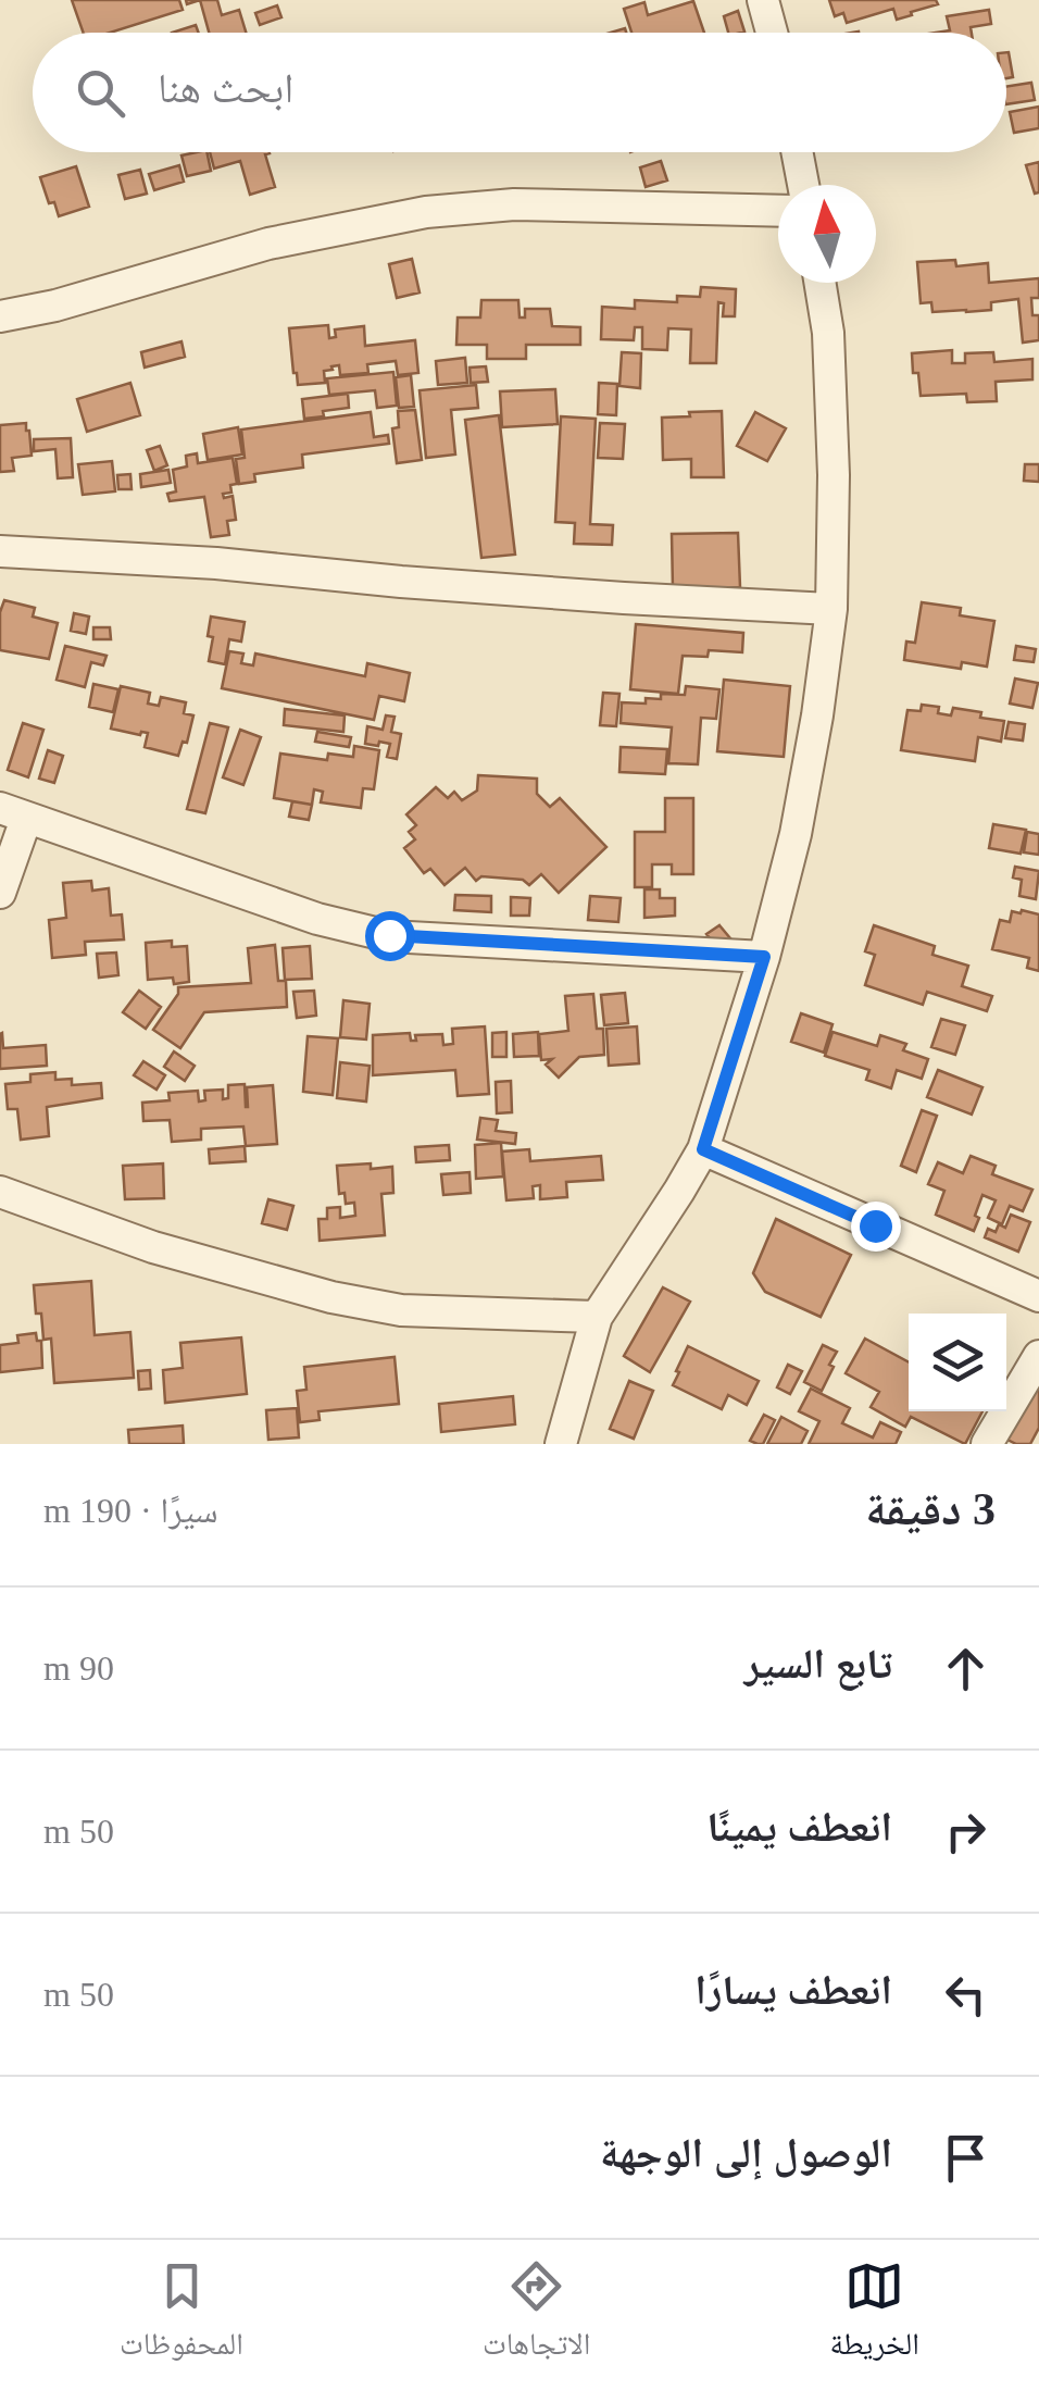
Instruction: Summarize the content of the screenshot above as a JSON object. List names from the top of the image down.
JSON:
{
  "north": "top",
  "page": {
    "search": "ابحث هنا",
    "heading": ["3 دقيقة", "سيرًا · 190 m"],
    "list": [
      ["تابع السير", "90 m"],
      ["انعطف يمينًا", "50 m"],
      ["انعطف يسارًا", "50 m"],
      "الوصول إلى الوجهة"
    ],
    "nav": ["الخريطة", "الاتجاهات", "المحفوظات"]
  }
}
